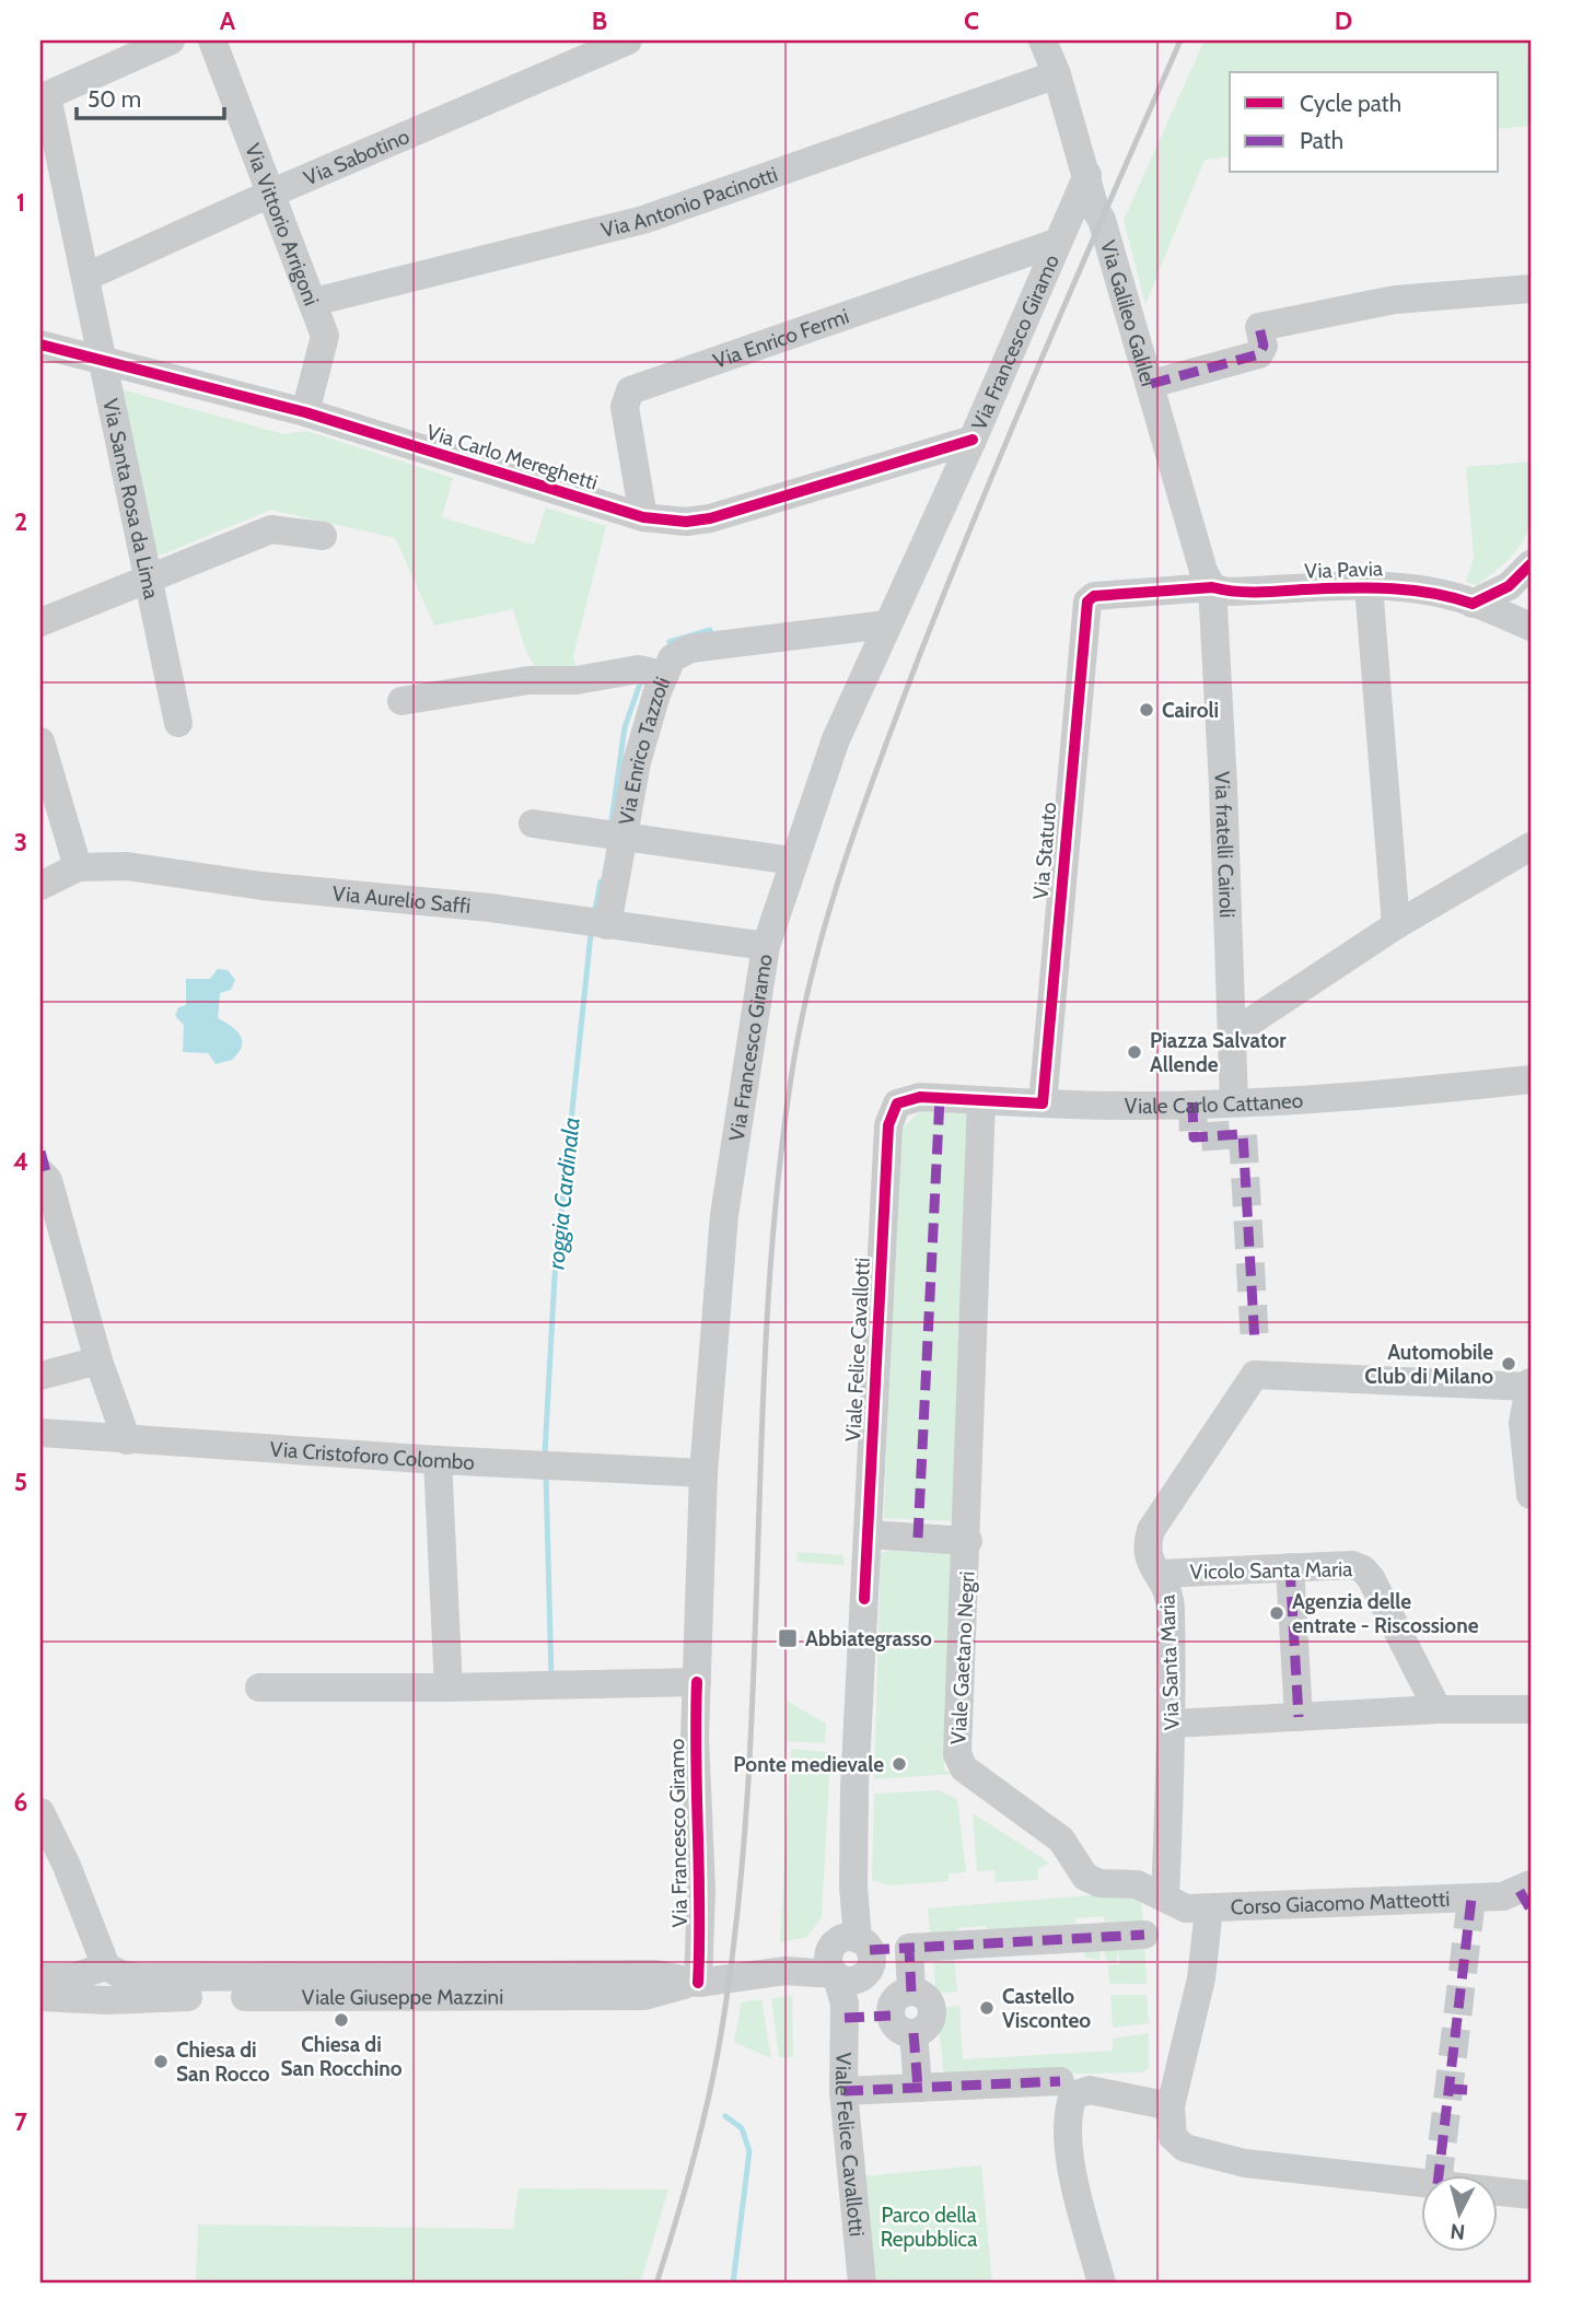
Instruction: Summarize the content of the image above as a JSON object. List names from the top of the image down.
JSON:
{
  "streets": {
    "street": [
      "Via Sabotino",
      "Via Antonio Pacinotti",
      "Via Vittorio Arrigoni",
      "Via Galileo Galilei",
      "Via Enrico Fermi",
      "Via Francesco Giramo",
      "Via Carlo Mereghetti",
      "Via Santa Rosa da Lima",
      "Via Pavia",
      "Via Enrico Tazzoli",
      "Via fratelli Cairoli",
      "Via Statuto",
      "Via Aurelio Saffi",
      "Viale Carlo Cattaneo",
      "Viale Felice Cavallotti",
      "Via Cristoforo Colombo",
      "Vicolo Santa Maria",
      "Viale Gaetano Negri",
      "Via Santa Maria",
      "Corso Giacomo Matteotti",
      "Viale Giuseppe Mazzini"
    ]
  },
  "crossings": [
    ["Via Sabotino", "Via Vittorio Arrigoni"],
    ["Via Sabotino", "Via Santa Rosa da Lima"],
    ["Via Antonio Pacinotti", "Via Vittorio Arrigoni"],
    ["Via Antonio Pacinotti", "Via Galileo Galilei"],
    ["Via Vittorio Arrigoni", "Via Carlo Mereghetti"],
    ["Via Galileo Galilei", "Via Francesco Giramo"],
    ["Via Galileo Galilei", "Via Pavia"],
    ["Via Galileo Galilei", "Via fratelli Cairoli"],
    ["Via Enrico Fermi", "Via Francesco Giramo"],
    ["Via Enrico Fermi", "Via Carlo Mereghetti"],
    ["Via Francesco Giramo", "Via Carlo Mereghetti"],
    ["Via Francesco Giramo", "Via Enrico Tazzoli"],
    ["Via Francesco Giramo", "Via Aurelio Saffi"],
    ["Via Francesco Giramo", "Via Cristoforo Colombo"],
    ["Via Francesco Giramo", "Viale Giuseppe Mazzini"],
    ["Via Carlo Mereghetti", "Via Santa Rosa da Lima"],
    ["Via Pavia", "Via fratelli Cairoli"],
    ["Via Pavia", "Via Statuto"],
    ["Via Enrico Tazzoli", "Via Aurelio Saffi"],
    ["Via fratelli Cairoli", "Viale Carlo Cattaneo"],
    ["Via Statuto", "Viale Carlo Cattaneo"],
    ["Viale Carlo Cattaneo", "Viale Felice Cavallotti"],
    ["Viale Carlo Cattaneo", "Viale Gaetano Negri"],
    ["Viale Felice Cavallotti", "Viale Gaetano Negri"],
    ["Viale Felice Cavallotti", "Viale Giuseppe Mazzini"],
    ["Vicolo Santa Maria", "Via Santa Maria"],
    ["Viale Gaetano Negri", "Via Santa Maria"],
    ["Viale Gaetano Negri", "Corso Giacomo Matteotti"],
    ["Via Santa Maria", "Corso Giacomo Matteotti"]
  ],
  "water": ["roggia Cardinala"],
  "parks": ["Parco della Repubblica"],
  "places": {
    "other": [
      "Cairoli",
      "Piazza Salvator Allende",
      "Automobile Club di Milano",
      "Agenzia delle entrate - Riscossione",
      "Ponte medievale",
      "Castello Visconteo",
      "Chiesa di San Rocchino",
      "Chiesa di San Rocco"
    ],
    "transit": ["Abbiategrasso"]
  },
  "legend": ["Cycle path", "Path"],
  "scale_bar": "50 m",
  "north": "bottom",
  "grid": {
    "columns": [
      "A",
      "B",
      "C",
      "D"
    ],
    "rows": [
      "1",
      "2",
      "3",
      "4",
      "5",
      "6",
      "7"
    ]
  }
}
